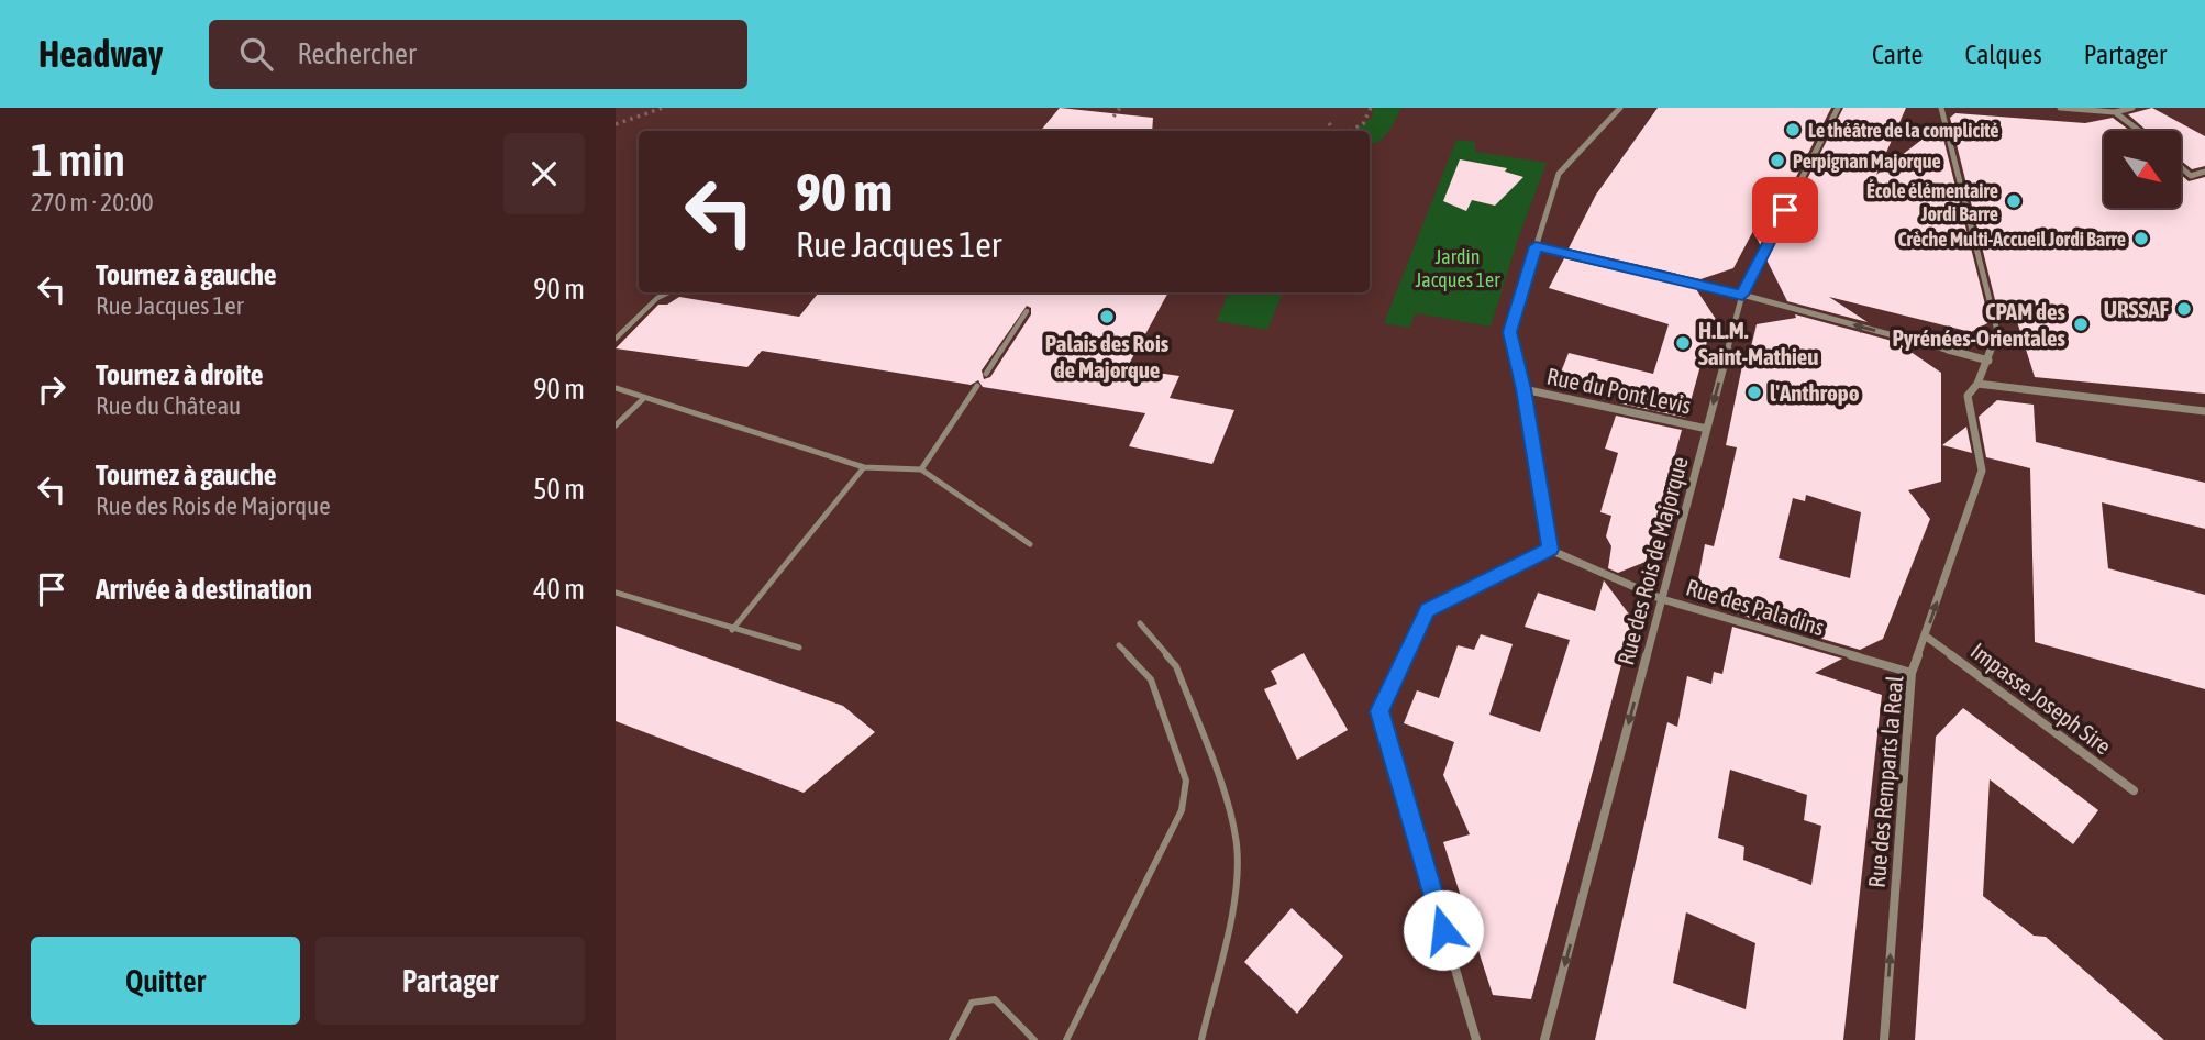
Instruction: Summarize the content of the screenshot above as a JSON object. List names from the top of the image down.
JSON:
{
  "streets": {
    "street": [
      "Rue du Pont Levis",
      "Rue des Rois de Majorque",
      "Rue des Paladins",
      "Impasse Joseph Sire",
      "Rue des Remparts la Real"
    ]
  },
  "crossings": [
    ["Rue du Pont Levis", "Rue des Rois de Majorque"],
    ["Rue des Rois de Majorque", "Rue des Paladins"],
    ["Rue des Paladins", "Rue des Remparts la Real"],
    ["Impasse Joseph Sire", "Rue des Remparts la Real"]
  ],
  "one_way": ["Rue des Rois de Majorque", "Rue des Remparts la Real"],
  "parks": ["Jardin Jacques 1er"],
  "places": [
    "Le théâtre de la complicité",
    "Perpignan Majorque",
    "École élémentaire Jordi Barre",
    "Crèche Multi-Accueil Jordi Barre",
    "URSSAF",
    "Palais des Rois de Majorque",
    "CPAM des Pyrénées-Orientales",
    "H.L.M. Saint-Mathieu",
    "l'Anthropo"
  ],
  "north": "bottom right",
  "page": {
    "header": "Headway",
    "search": "Rechercher",
    "nav": ["Carte", "Calques", "Partager"],
    "heading": ["1 min", "270 m · 20:00"],
    "turn": ["90 m", "Rue Jacques 1er"],
    "list": [
      {
        "name": "Tournez à gauche",
        "note": "Rue Jacques 1er",
        "value": "90 m"
      },
      {
        "name": "Tournez à droite",
        "note": "Rue du Château",
        "value": "90 m"
      },
      {
        "name": "Tournez à gauche",
        "note": "Rue des Rois de Majorque",
        "value": "50 m"
      },
      {
        "name": "Arrivée à destination",
        "value": "40 m"
      }
    ],
    "buttons": ["Quitter", "Partager"]
  }
}
